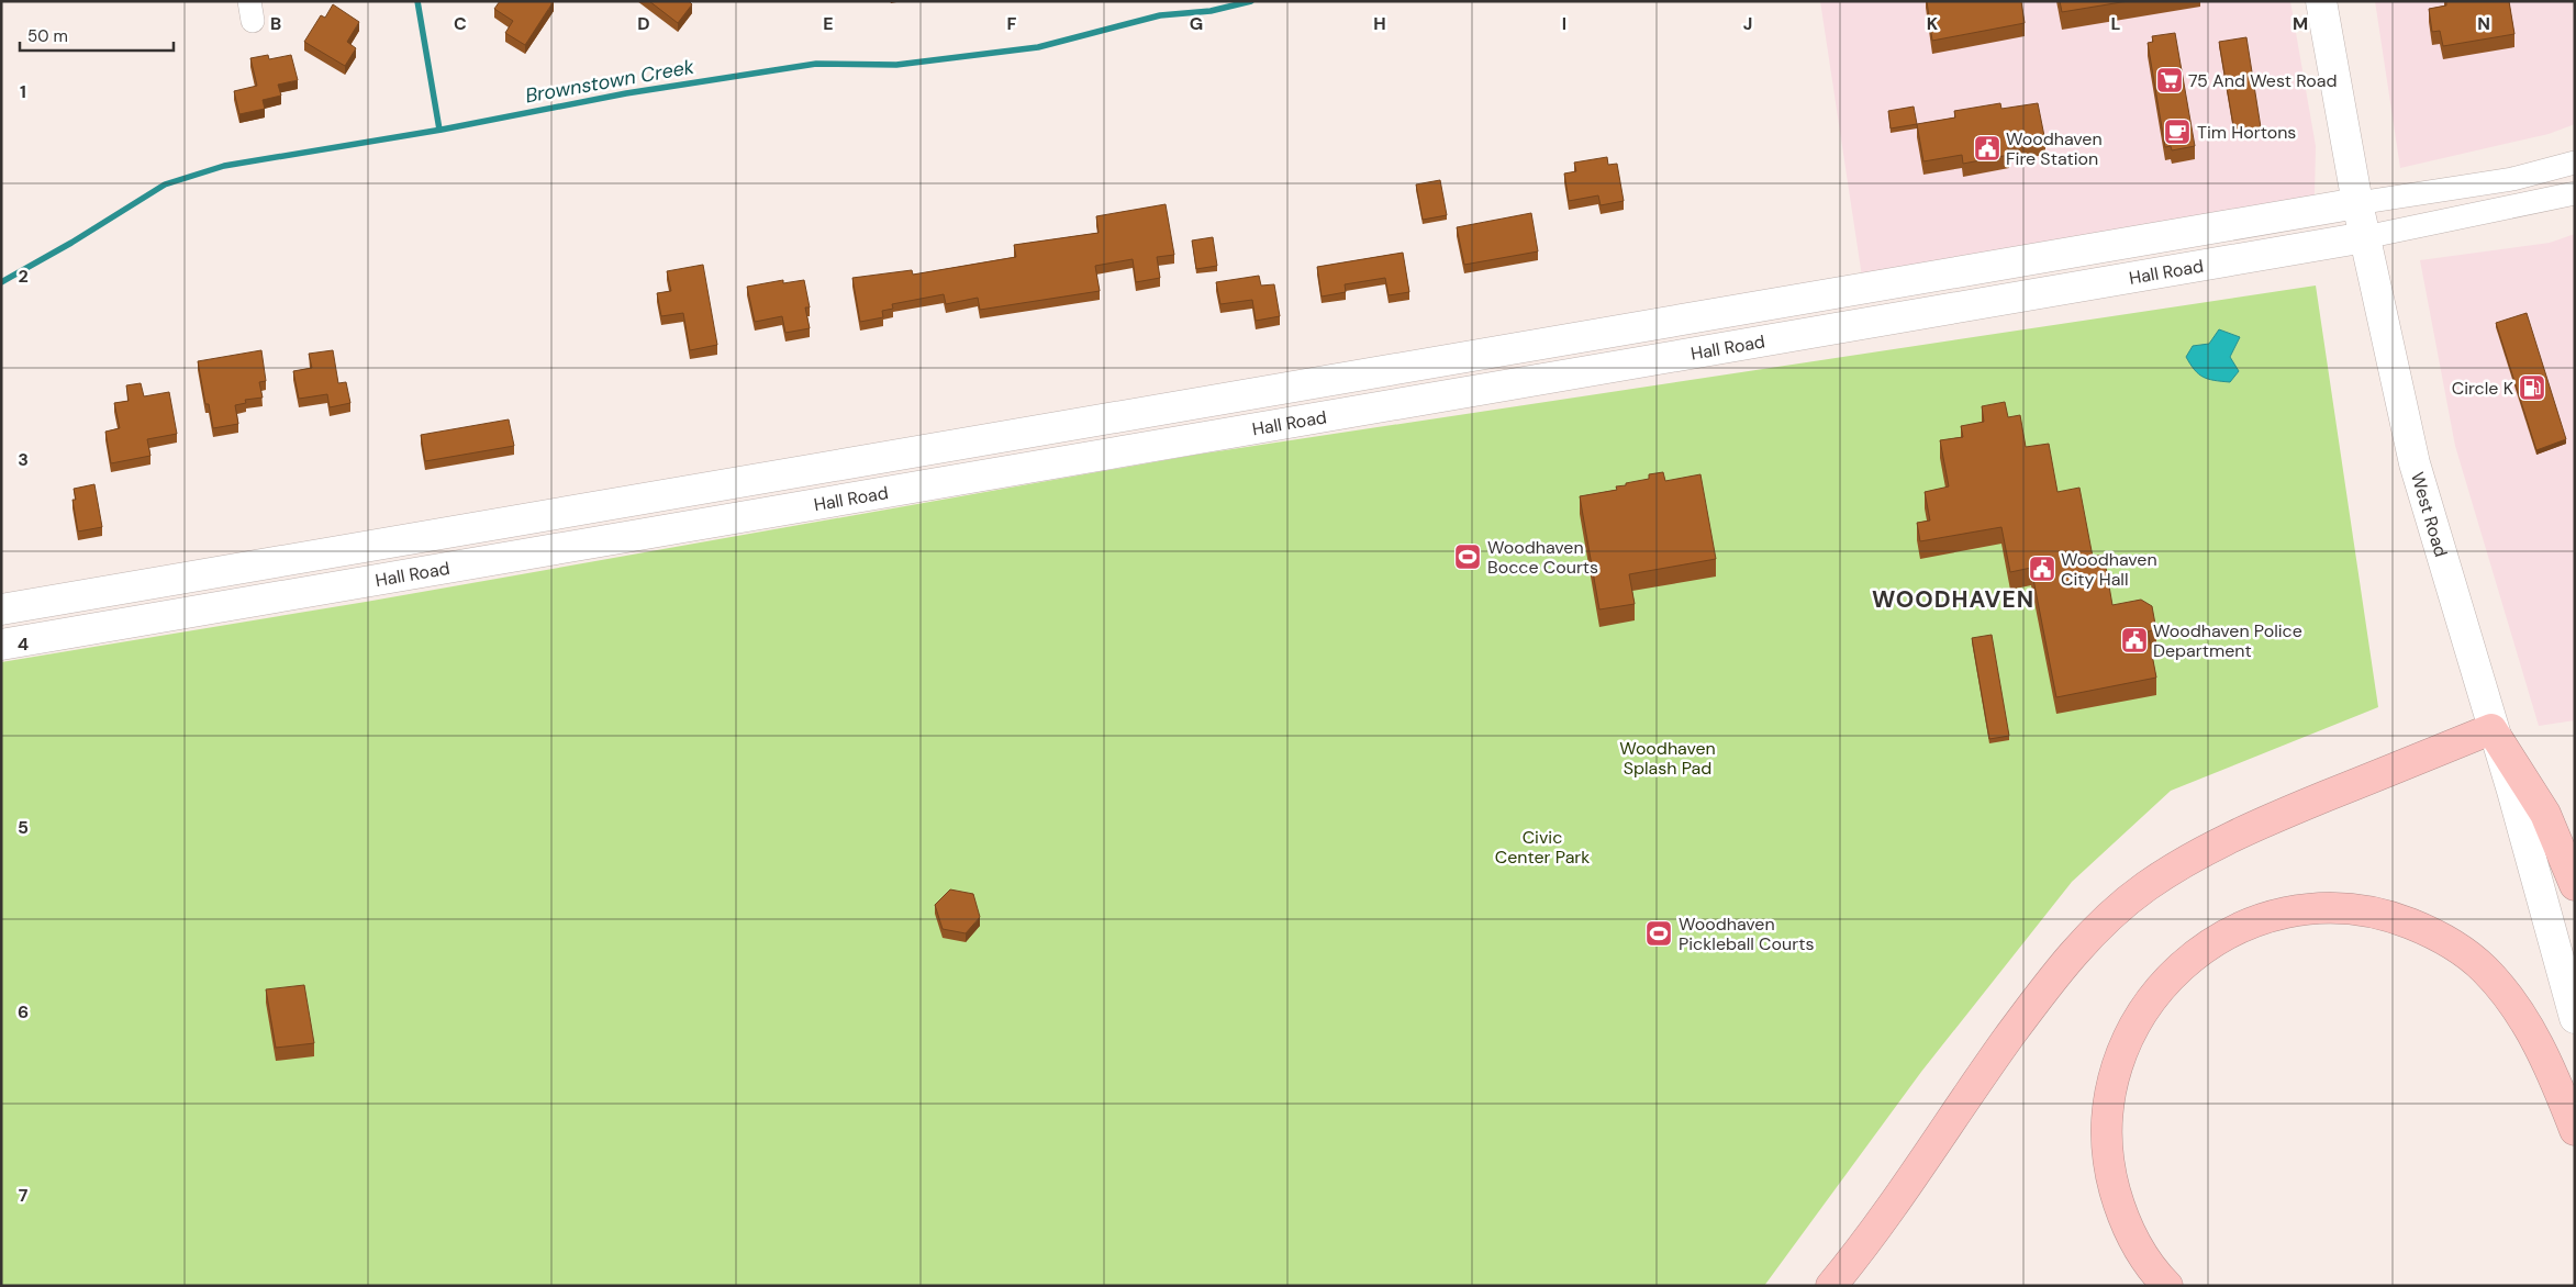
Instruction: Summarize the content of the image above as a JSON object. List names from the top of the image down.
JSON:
{
  "streets": {
    "street": ["Hall Road", "West Road"]
  },
  "crossings": [
    ["Hall Road", "West Road"]
  ],
  "districts": ["WOODHAVEN"],
  "water": ["Brownstown Creek"],
  "parks": ["Woodhaven Splash Pad", "Civic Center Park"],
  "places": {
    "supermarket": ["75 And West Road"],
    "cafe": ["Tim Hortons"],
    "public building": ["Woodhaven Fire Station", "Woodhaven City Hall", "Woodhaven Police Department"],
    "fuel station": ["Circle K"],
    "sports": ["Woodhaven Bocce Courts", "Woodhaven Pickleball Courts"]
  },
  "scale_bar": "50 m",
  "grid": {
    "columns": [
      "B",
      "C",
      "D",
      "E",
      "F",
      "G",
      "H",
      "I",
      "J",
      "K",
      "L",
      "M",
      "N"
    ],
    "rows": [
      "1",
      "2",
      "3",
      "4",
      "5",
      "6",
      "7"
    ]
  }
}
